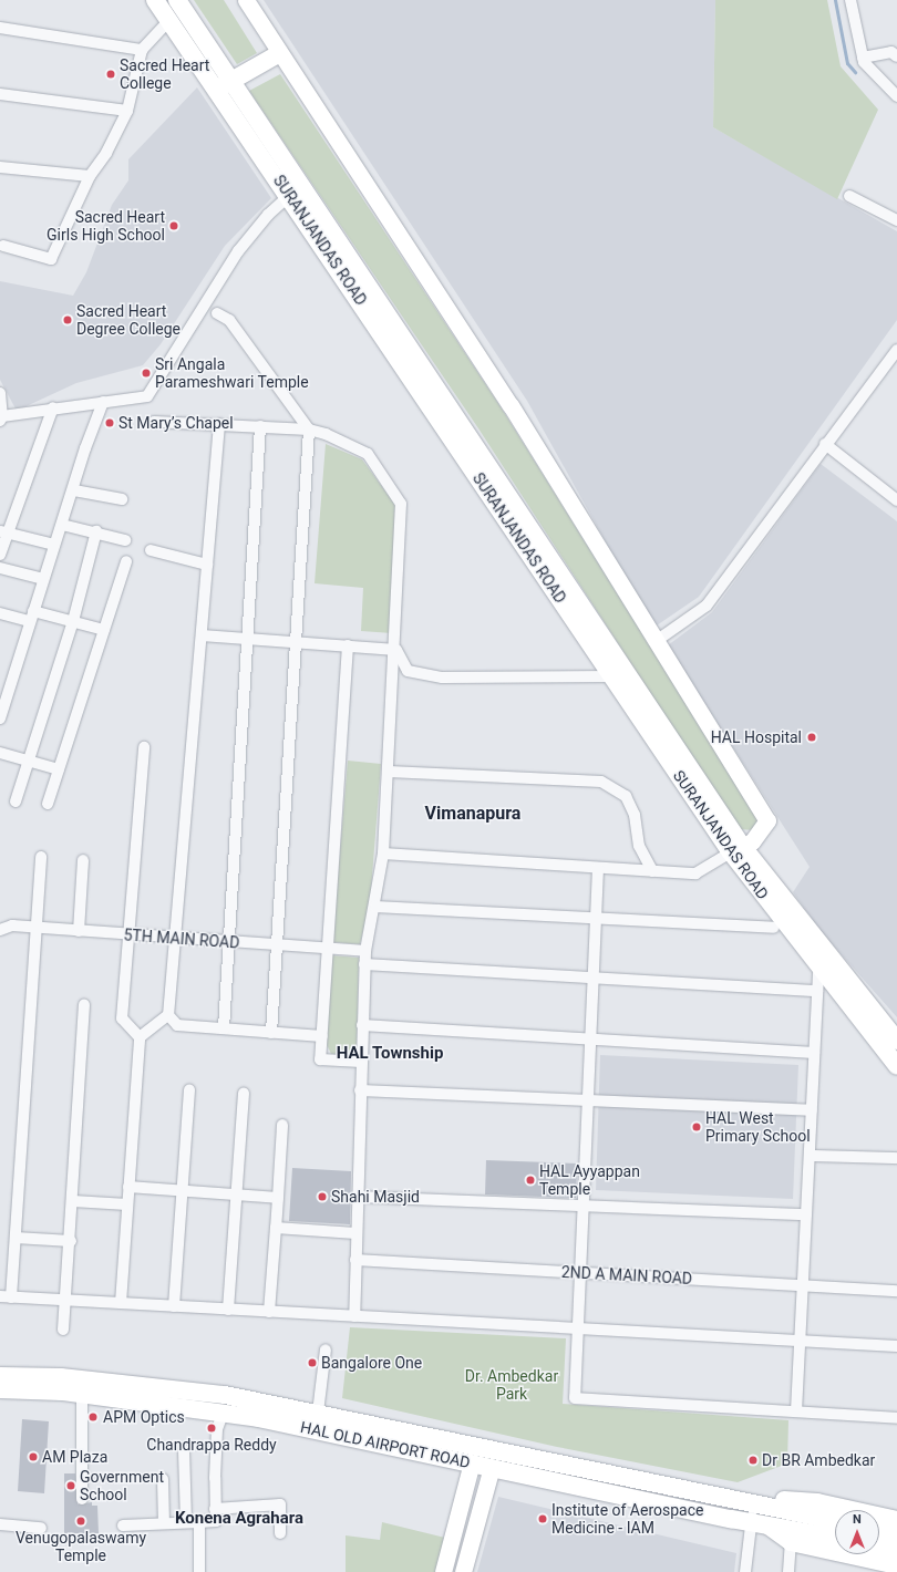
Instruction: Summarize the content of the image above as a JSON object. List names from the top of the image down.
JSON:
{
  "streets": {
    "main road": ["SURANJANDAS ROAD", "HAL OLD AIRPORT ROAD"],
    "street": ["5TH MAIN ROAD", "2ND A MAIN ROAD"]
  },
  "districts": ["Vimanapura", "HAL Township", "Konena Agrahara"],
  "parks": ["Dr. Ambedkar Park"],
  "places": [
    "Sacred Heart College",
    "Sacred Heart Girls High School",
    "Sacred Heart Degree College",
    "Sri Angala Parameshwari Temple",
    "St Mary’s Chapel",
    "HAL Hospital",
    "HAL West Primary School",
    "HAL Ayyappan Temple",
    "Shahi Masjid",
    "Bangalore One",
    "APM Optics",
    "Chandrappa Reddy",
    "AM Plaza",
    "Dr BR Ambedkar",
    "Government School",
    "Institute of Aerospace Medicine - IAM",
    "Venugopalaswamy Temple"
  ],
  "north": "top"
}
